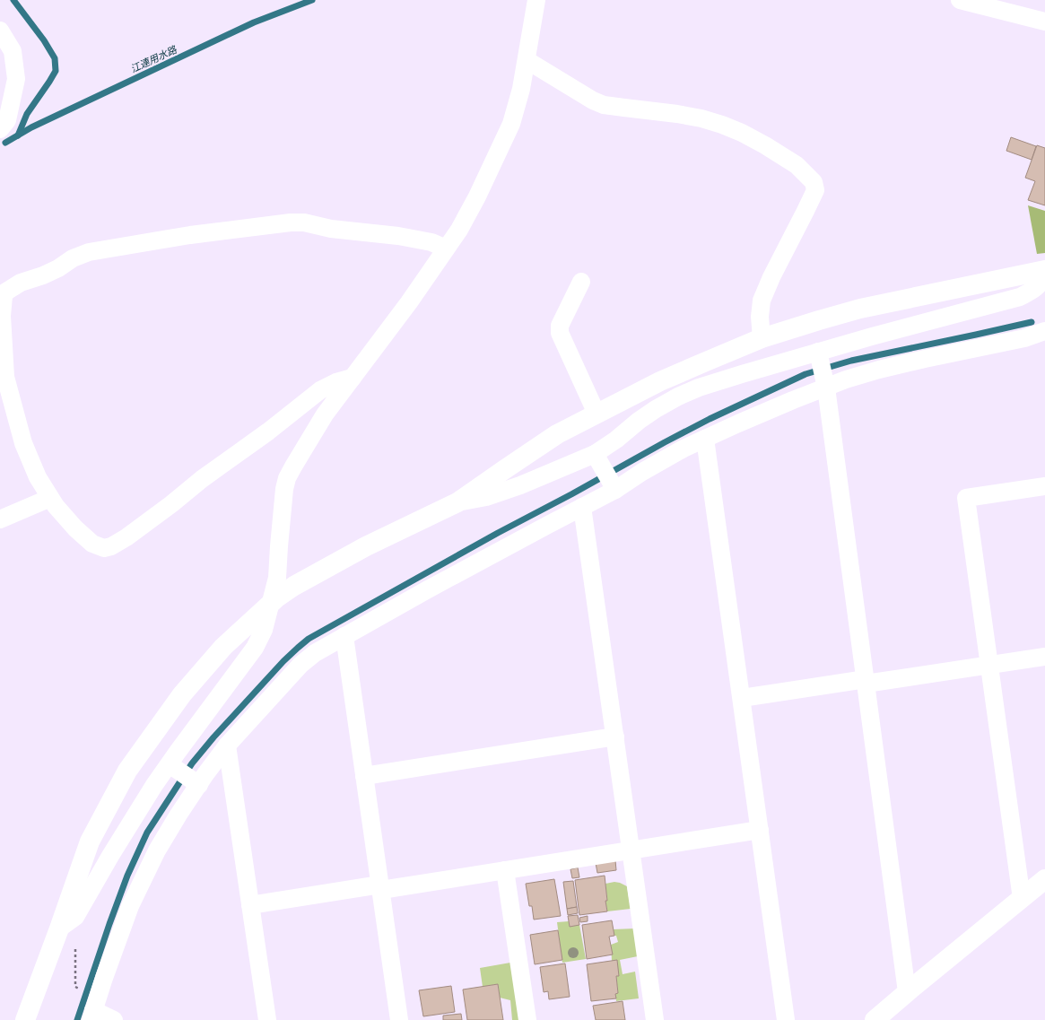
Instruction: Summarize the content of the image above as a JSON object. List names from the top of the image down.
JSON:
{
  "water": ["江連用水路"]
}
